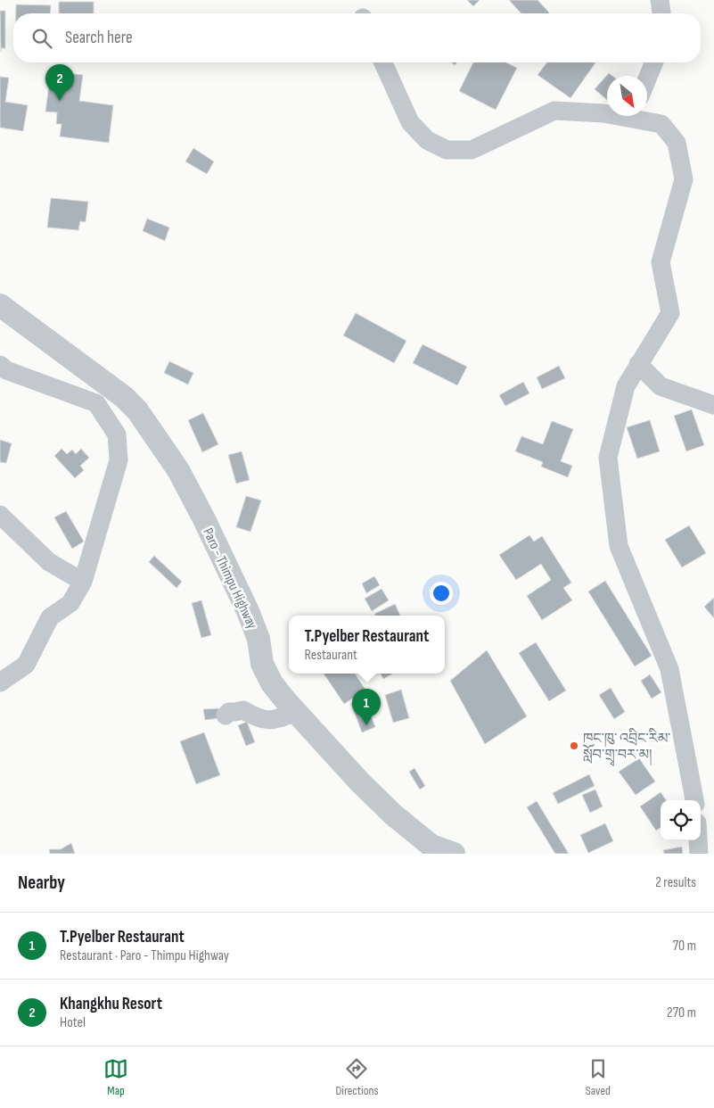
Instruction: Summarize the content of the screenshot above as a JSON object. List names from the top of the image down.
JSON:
{
  "streets": {
    "street": ["Paro - Thimpu Highway"]
  },
  "places": ["ཁང་ཁུ་ འབྲིང་རིམ་ སློབ་གྲྭ་བར་མ།"],
  "north": "bottom right",
  "page": {
    "search": "Search here",
    "pins": ["2", "1"],
    "popup": ["T.Pyelber Restaurant", "Restaurant"],
    "heading": ["Nearby", "2 results"],
    "list": [
      {
        "mark": "1",
        "name": "T.Pyelber Restaurant",
        "note": "Restaurant · Paro - Thimpu Highway",
        "value": "70 m"
      },
      {
        "mark": "2",
        "name": "Khangkhu Resort",
        "note": "Hotel",
        "value": "270 m"
      }
    ],
    "nav": ["Map", "Directions", "Saved"]
  }
}
